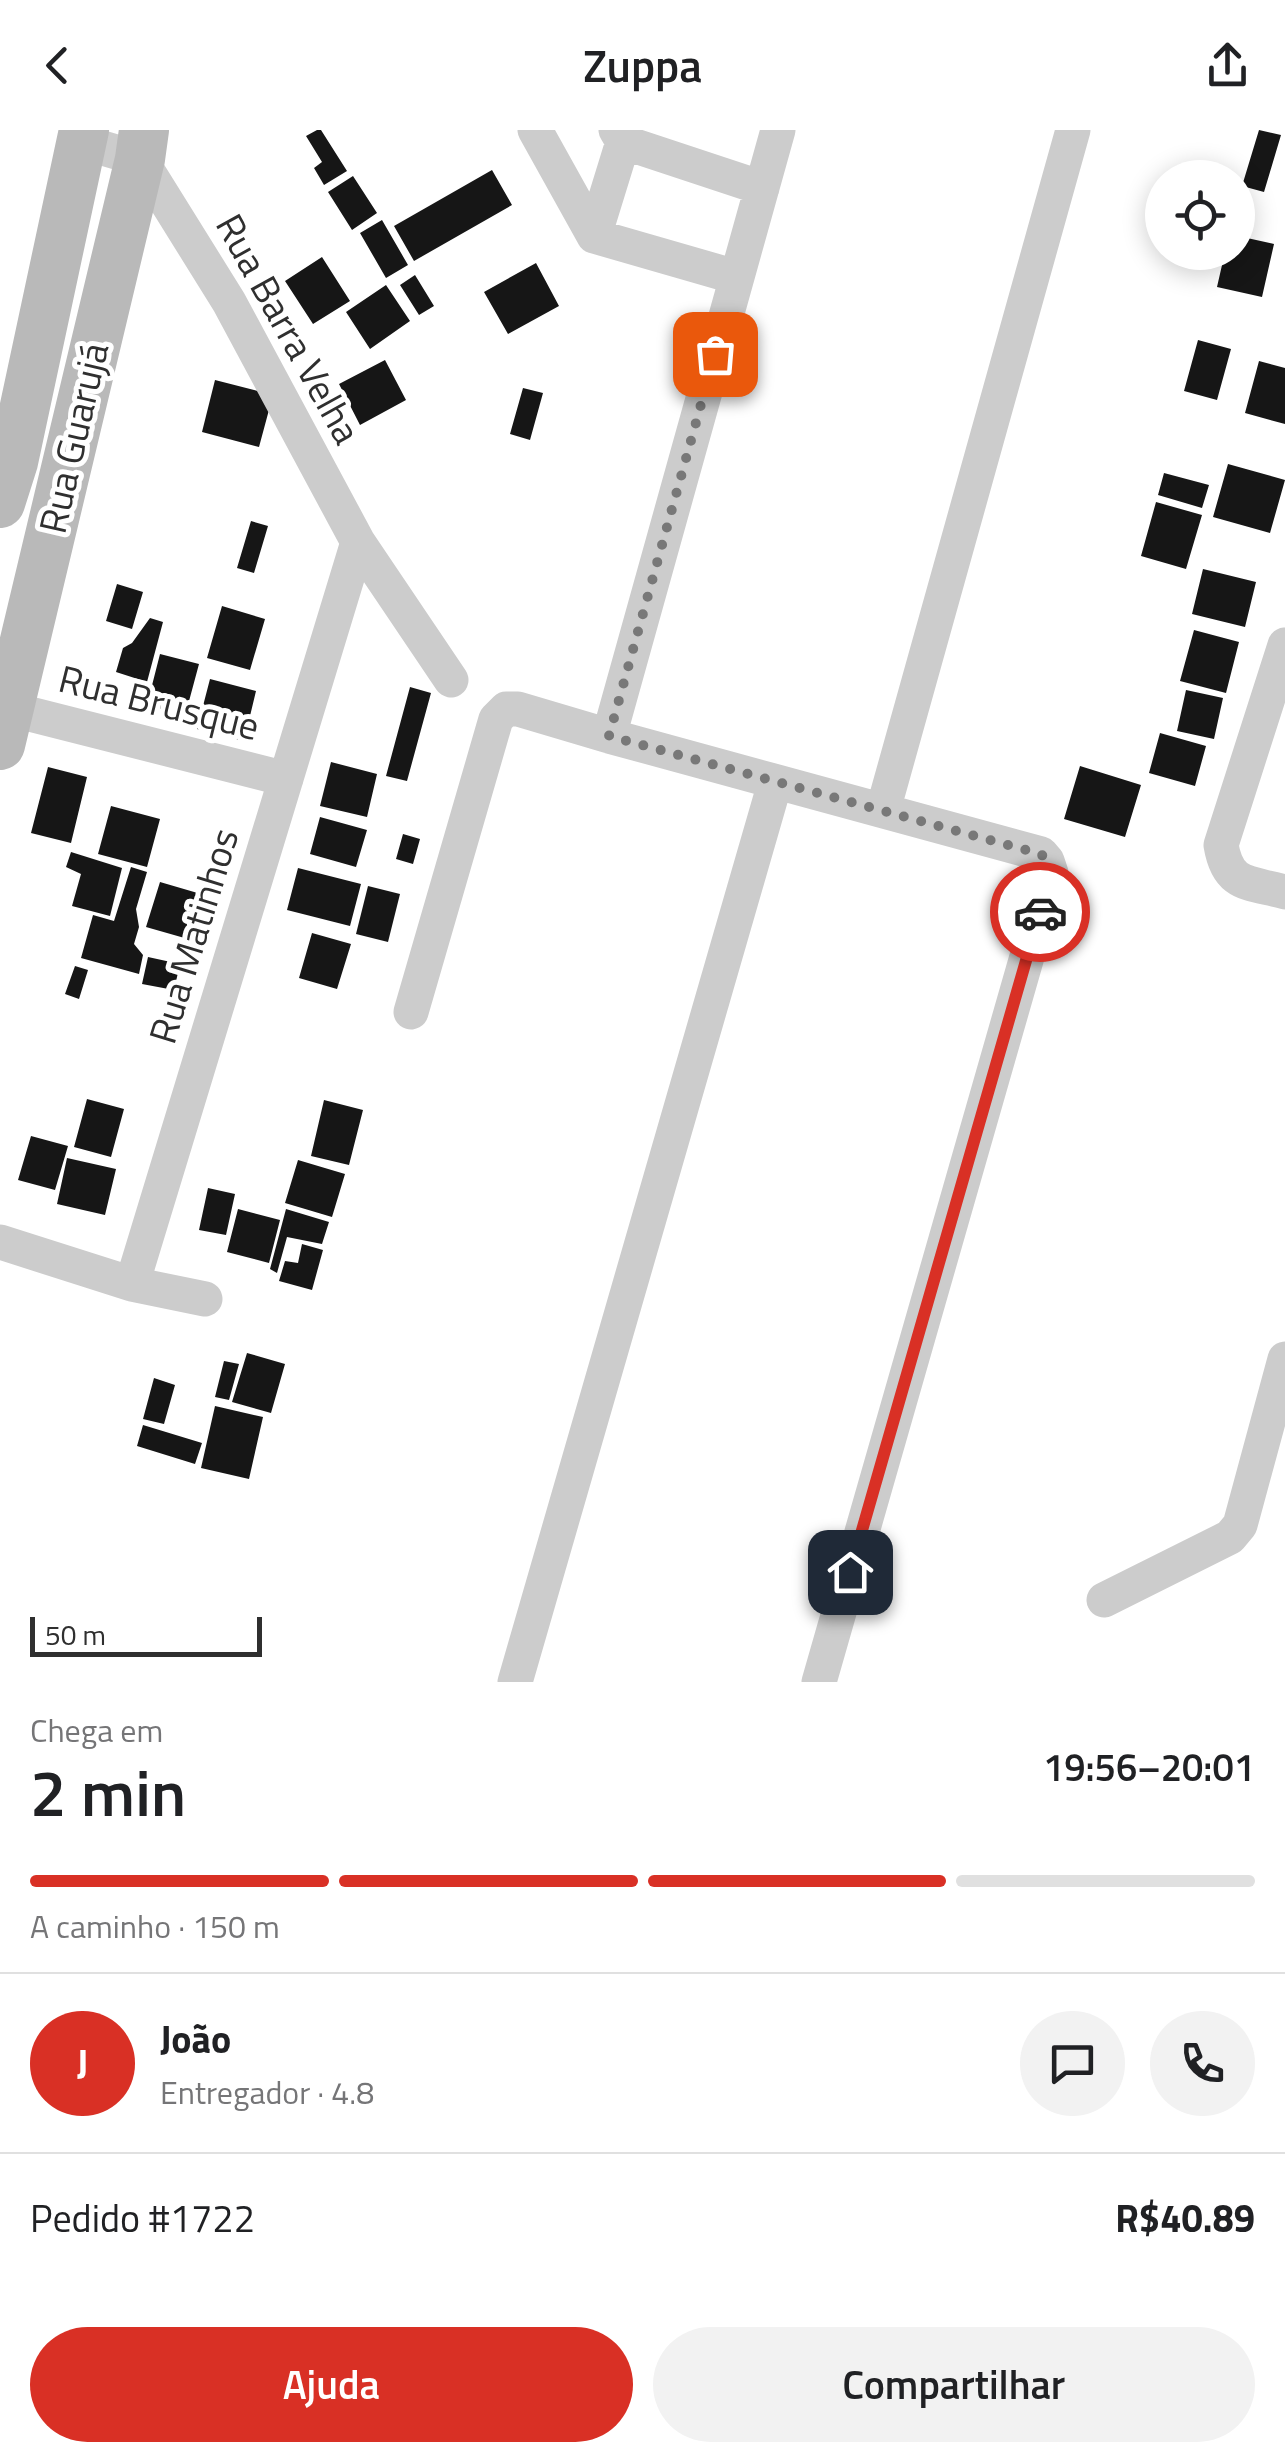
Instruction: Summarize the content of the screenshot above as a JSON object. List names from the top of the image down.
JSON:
{
  "streets": {
    "main road": ["Rua Guarujá"],
    "street": ["Rua Barra Velha", "Rua Brusque", "Rua Matinhos"]
  },
  "crossings": [
    ["Rua Barra Velha", "Rua Guarujá"],
    ["Rua Barra Velha", "Rua Matinhos"],
    ["Rua Guarujá", "Rua Brusque"],
    ["Rua Brusque", "Rua Matinhos"]
  ],
  "scale_bar": "50 m",
  "page": {
    "header": "Zuppa",
    "scale": "50 m",
    "heading": ["2 min", "Chega em", "19:56–20:01"],
    "panel": [
      "João",
      "Entregador · 4.8",
      "Pedido #1722",
      "R$40.89"
    ],
    "bar": "A caminho · 150 m",
    "round": "J",
    "buttons": ["Ajuda", "Compartilhar"]
  }
}
